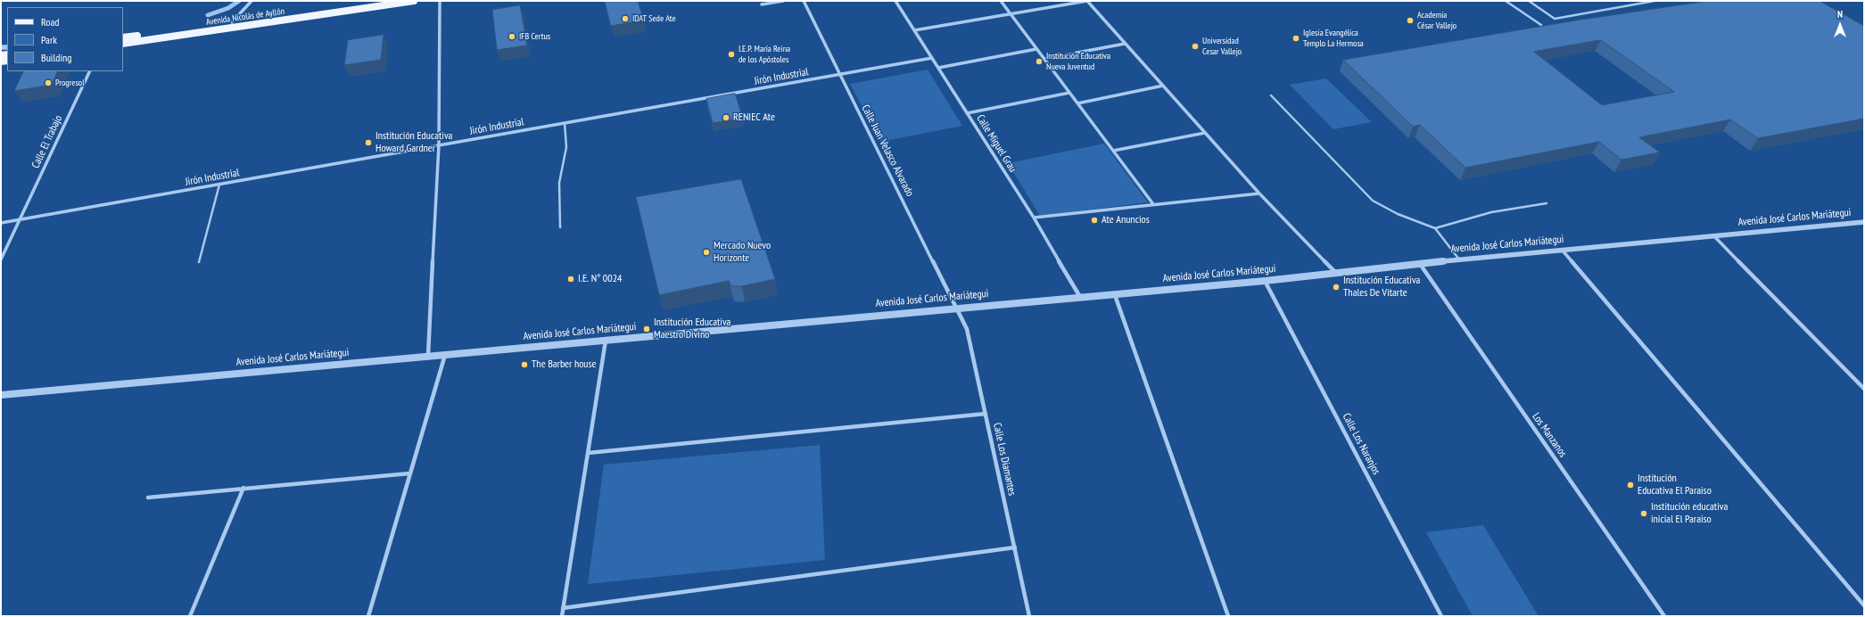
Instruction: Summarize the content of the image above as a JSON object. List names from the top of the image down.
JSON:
{
  "streets": {
    "main road": ["Avenida Nicolás de Ayllón"],
    "street": [
      "Jirón Industrial",
      "Calle El Trabajo",
      "Calle Miguel Grau",
      "Calle Juan Velasco Alvarado",
      "Avenida José Carlos Mariátegui",
      "Los Manzanos",
      "Calle Los Naranjos",
      "Calle Los Diamantes"
    ]
  },
  "crossings": [
    ["Jirón Industrial", "Calle El Trabajo"],
    ["Jirón Industrial", "Calle Miguel Grau"],
    ["Jirón Industrial", "Calle Juan Velasco Alvarado"],
    ["Calle Miguel Grau", "Avenida José Carlos Mariátegui"],
    ["Calle Juan Velasco Alvarado", "Avenida José Carlos Mariátegui"],
    ["Calle Juan Velasco Alvarado", "Calle Los Diamantes"],
    ["Avenida José Carlos Mariátegui", "Los Manzanos"],
    ["Avenida José Carlos Mariátegui", "Calle Los Naranjos"],
    ["Avenida José Carlos Mariátegui", "Calle Los Diamantes"]
  ],
  "places": [
    "IDAT Sede Ate",
    "Academia César Vallejo",
    "IFB Certus",
    "Iglesia Evangélica Templo La Hermosa",
    "Universidad Cesar Vallejo",
    "I.E.P. María Reina de los Apóstoles",
    "Institución Educativa Nueva Juventud",
    "Progresol",
    "RENIEC Ate",
    "Institución Educativa Howard Gardner",
    "Ate Anuncios",
    "Mercado Nuevo Horizonte",
    "I.E. N° 0024",
    "Institución Educativa Thales De Vitarte",
    "Institución Educativa Maestro Divino",
    "The Barber house",
    "Institución Educativa El Paraiso",
    "Institución educativa inicial El Paraiso"
  ],
  "legend": ["Road", "Park", "Building"],
  "north": "top"
}
